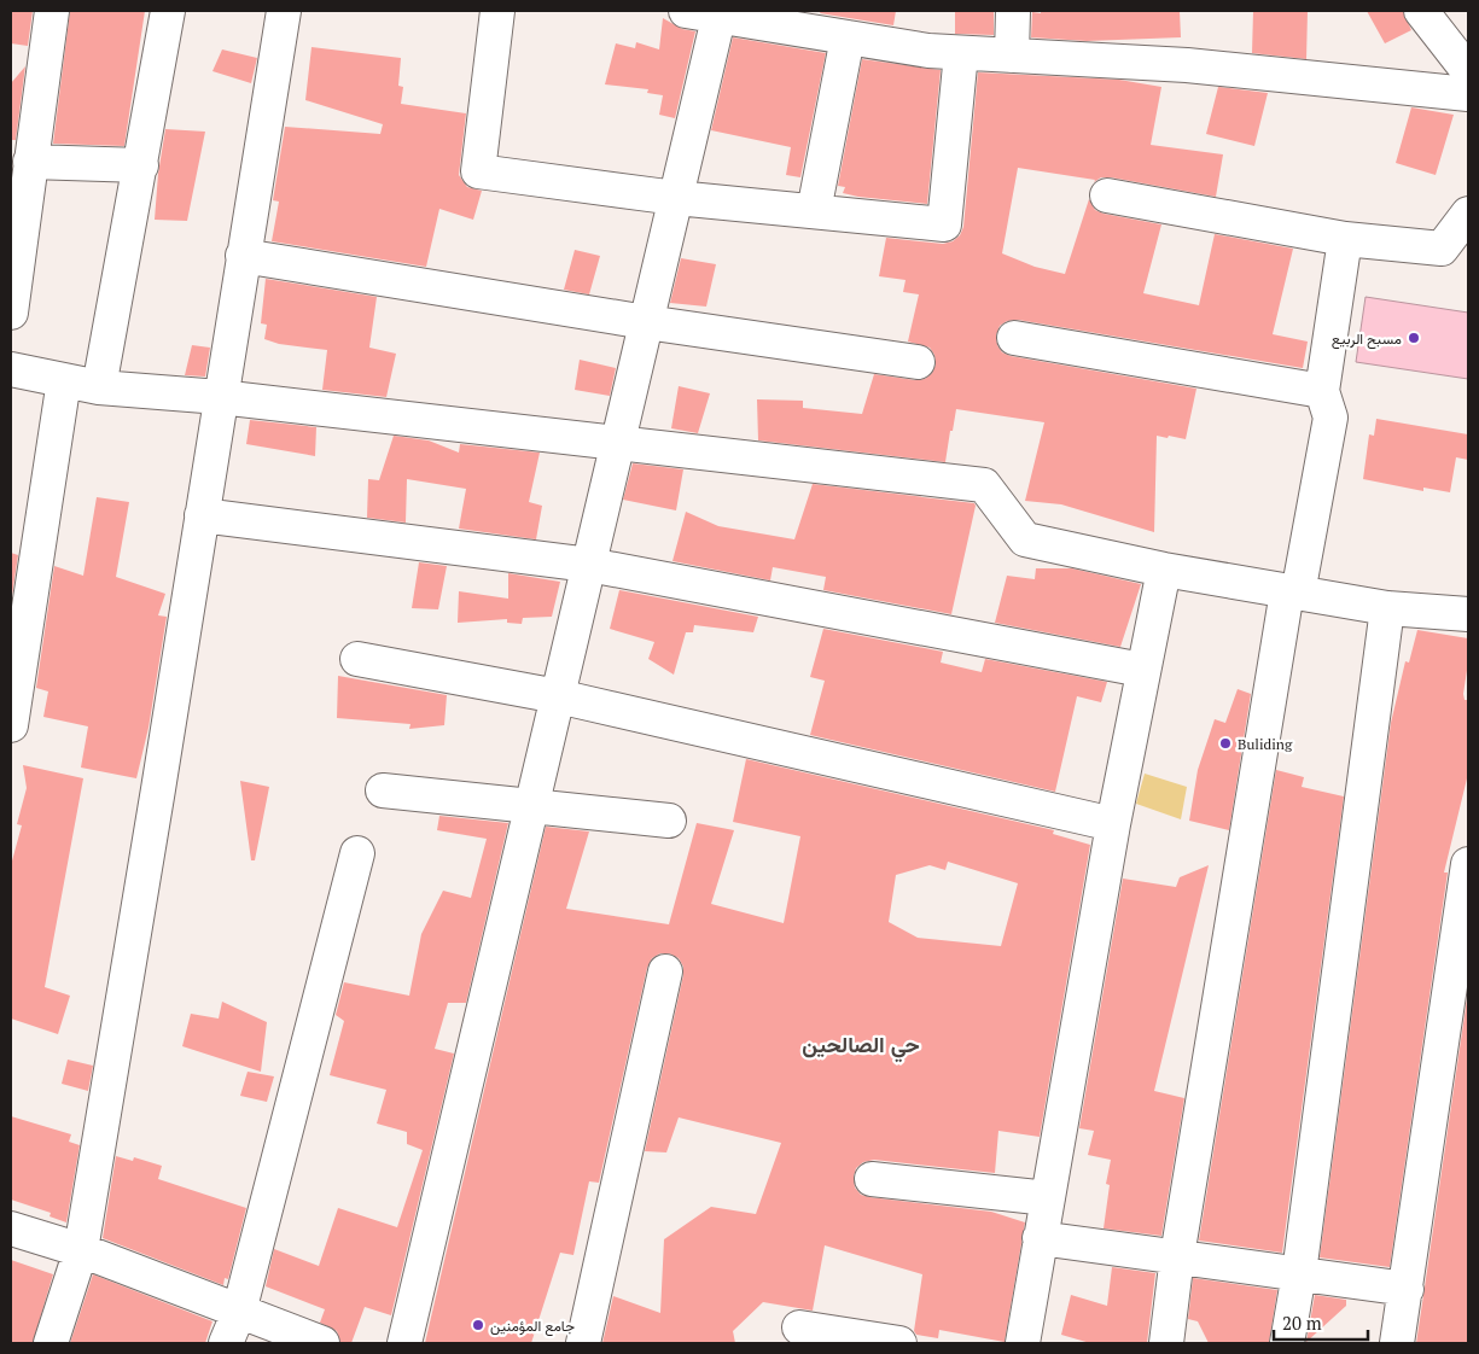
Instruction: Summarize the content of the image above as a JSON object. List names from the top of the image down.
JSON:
{
  "districts": ["حي الصالحين"],
  "places": ["مسبح الربيع", "Buliding", "جامع المؤمنين"],
  "scale_bar": "20 m"
}
